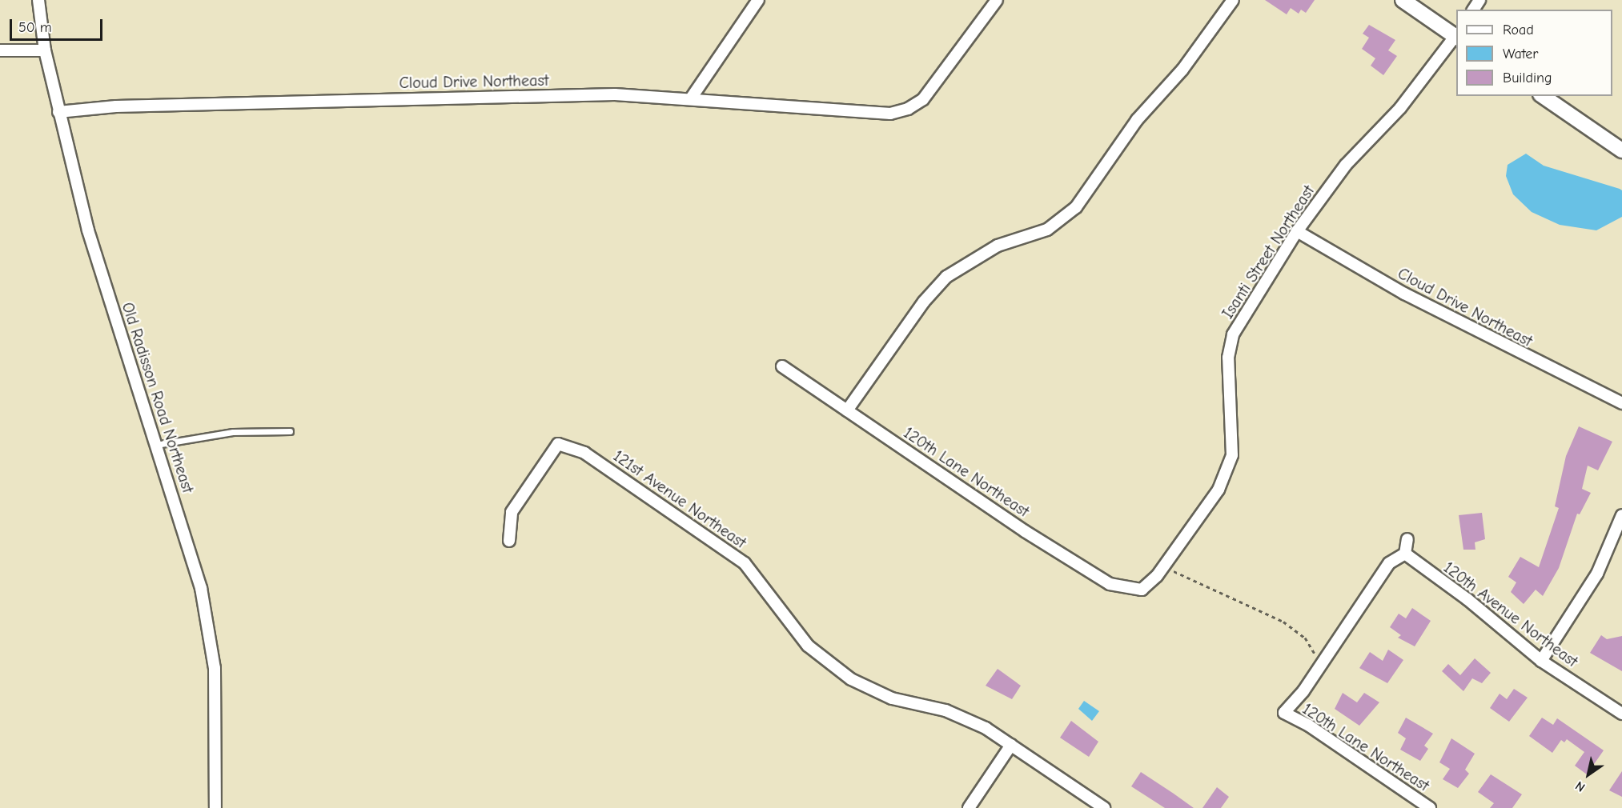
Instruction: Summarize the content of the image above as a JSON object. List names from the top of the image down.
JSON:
{
  "streets": {
    "street": [
      "Cloud Drive Northeast",
      "Isanti Street Northeast",
      "Old Radisson Road Northeast",
      "120th Lane Northeast",
      "121st Avenue Northeast",
      "120th Avenue Northeast"
    ]
  },
  "crossings": [
    ["Cloud Drive Northeast", "Isanti Street Northeast"],
    ["Cloud Drive Northeast", "Old Radisson Road Northeast"],
    ["Isanti Street Northeast", "120th Lane Northeast"]
  ],
  "legend": ["Road", "Water", "Building"],
  "scale_bar": "50 m",
  "north": "bottom left"
}
